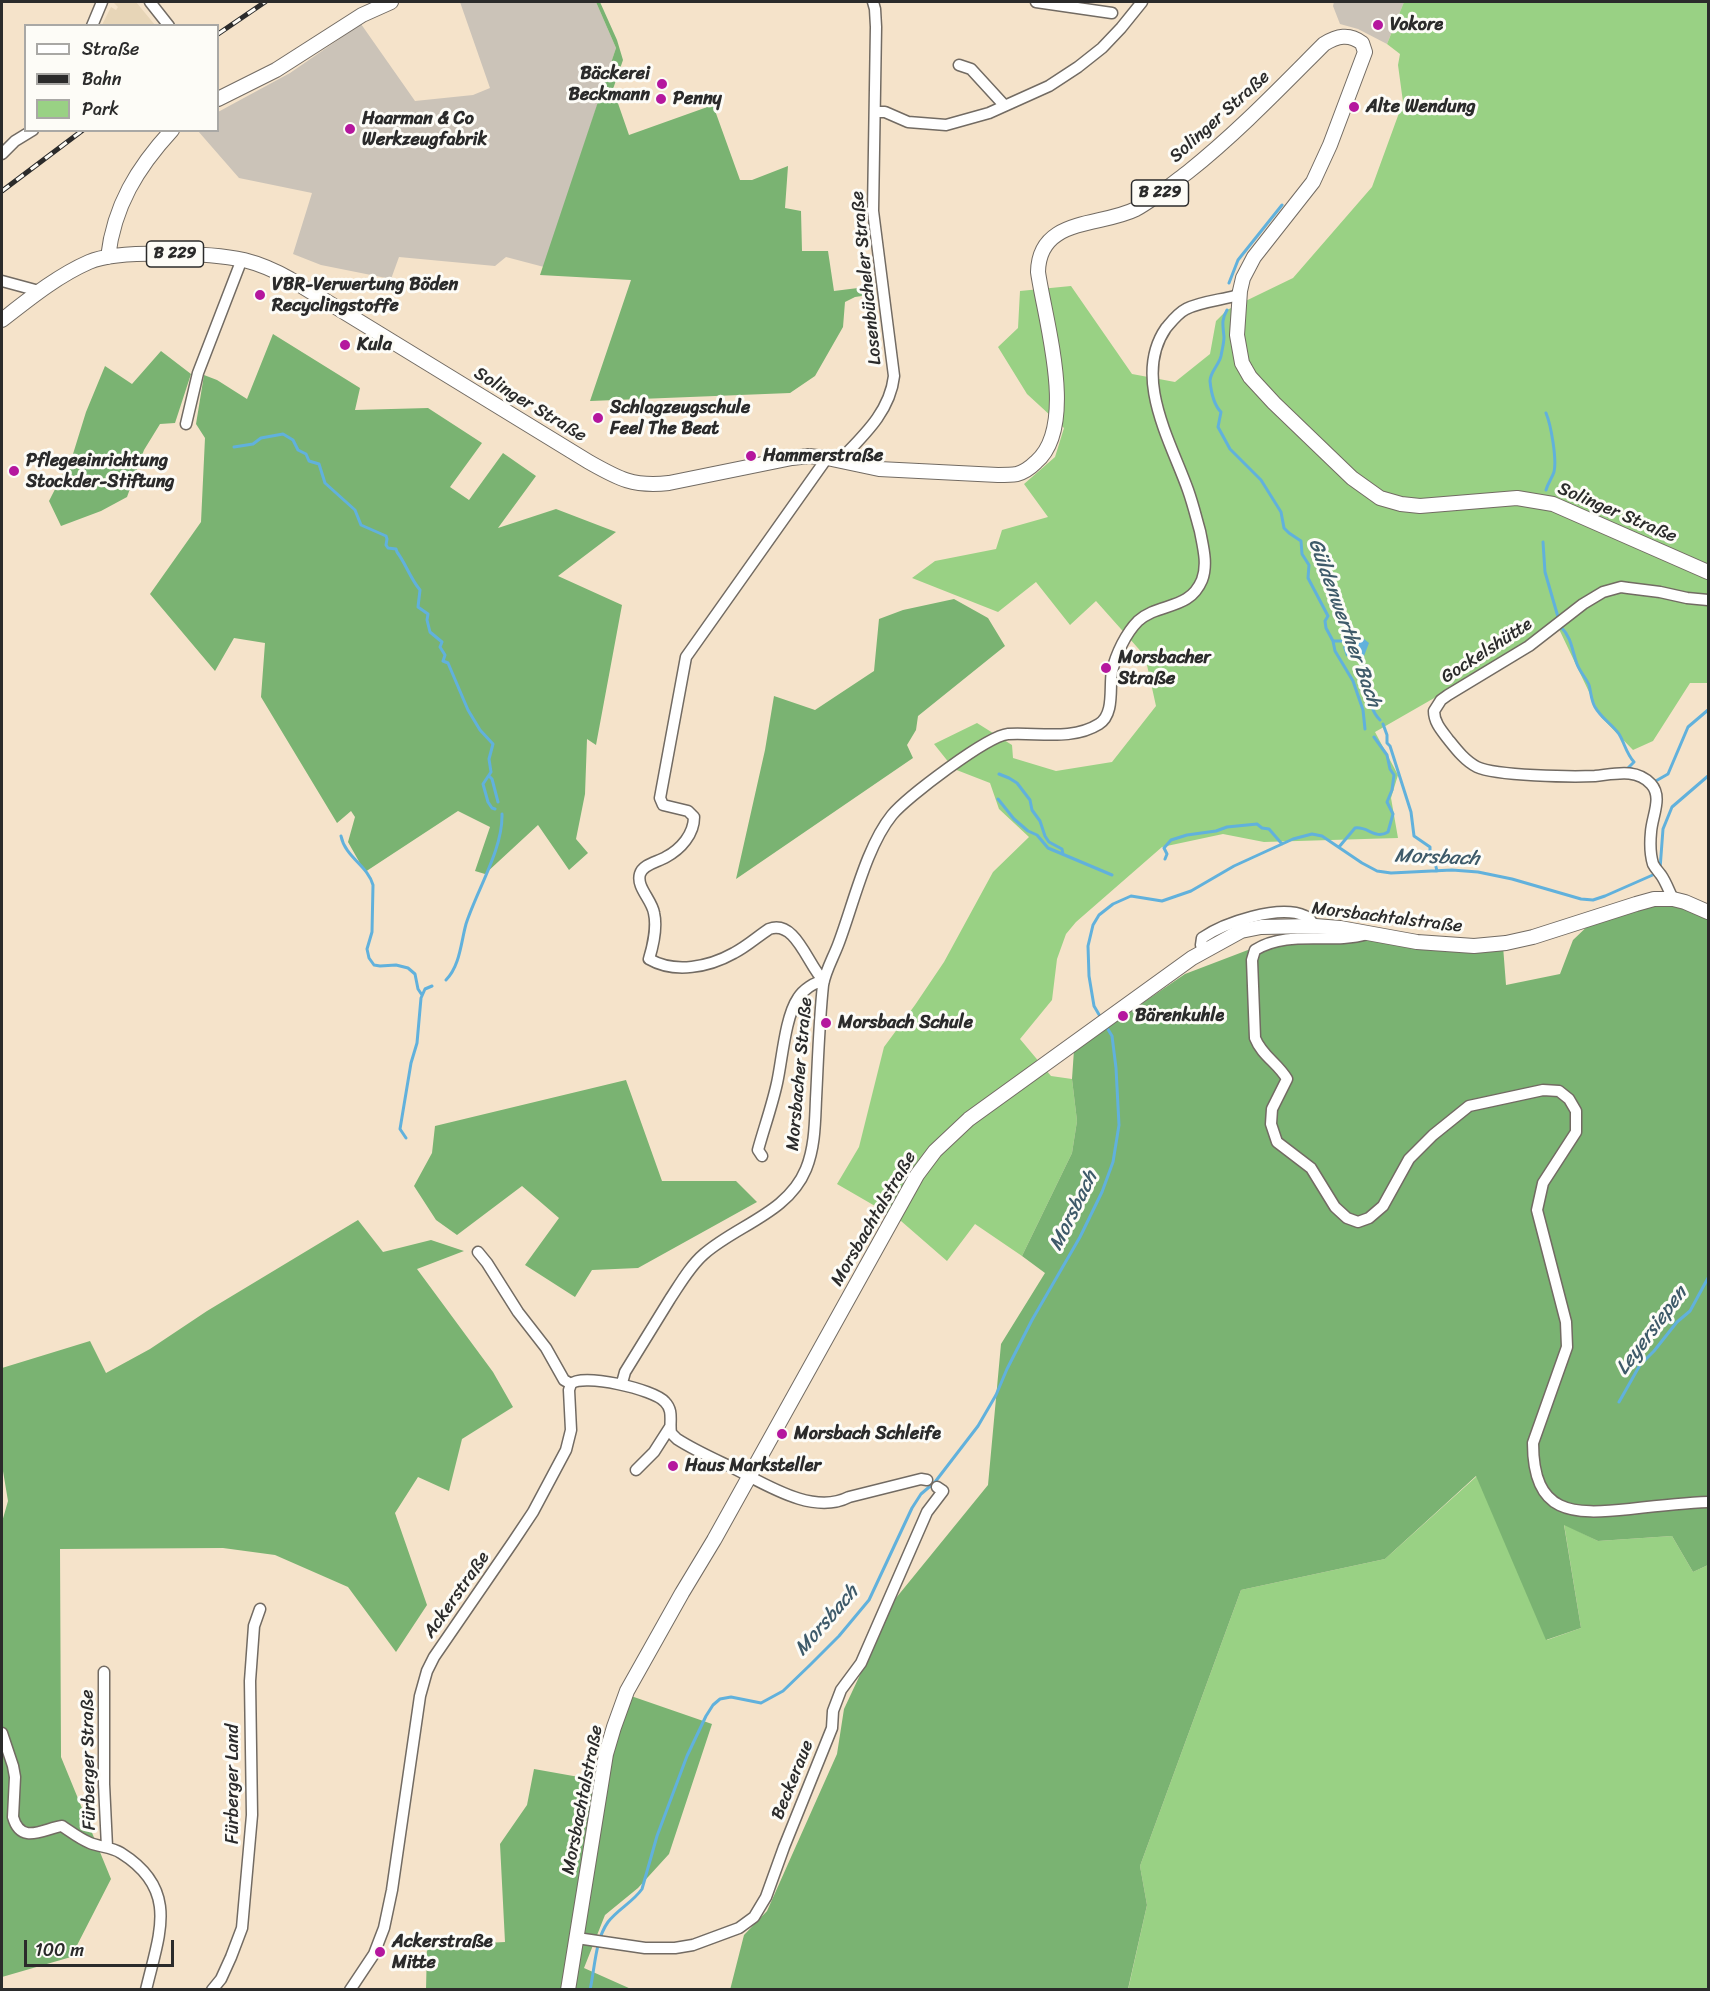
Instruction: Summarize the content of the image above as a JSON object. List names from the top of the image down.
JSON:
{
  "streets": {
    "main road": ["Solinger Straße", "B 229", "Morsbachtalstraße"],
    "street": [
      "Losenbücheler Straße",
      "Gockelshütte",
      "Morsbacher Straße",
      "Ackerstraße",
      "Fürberger Straße",
      "Beckeraue",
      "Fürberger Land"
    ]
  },
  "crossings": [
    ["Solinger Straße", "B 229"],
    ["Solinger Straße", "Losenbücheler Straße"],
    ["Solinger Straße", "Morsbacher Straße"],
    ["Gockelshütte", "Morsbachtalstraße"],
    ["Morsbachtalstraße", "Beckeraue"]
  ],
  "water": ["Güldenwerther Bach", "Morsbach", "Leyersiepen"],
  "places": [
    "Vokore",
    "Bäckerei Beckmann",
    "Penny",
    "Alte Wendung",
    "Haarman & Co Werkzeugfabrik",
    "VBR-Verwertung Böden Recyclingstoffe",
    "Kula",
    "Schlagzeugschule Feel The Beat",
    "Hammerstraße",
    "Pflegeeinrichtung Stockder-Stiftung",
    "Morsbacher Straße",
    "Bärenkuhle",
    "Morsbach Schule",
    "Morsbach Schleife",
    "Haus Marksteller",
    "Ackerstraße Mitte"
  ],
  "legend": ["Straße", "Bahn", "Park"],
  "scale_bar": "100 m"
}
